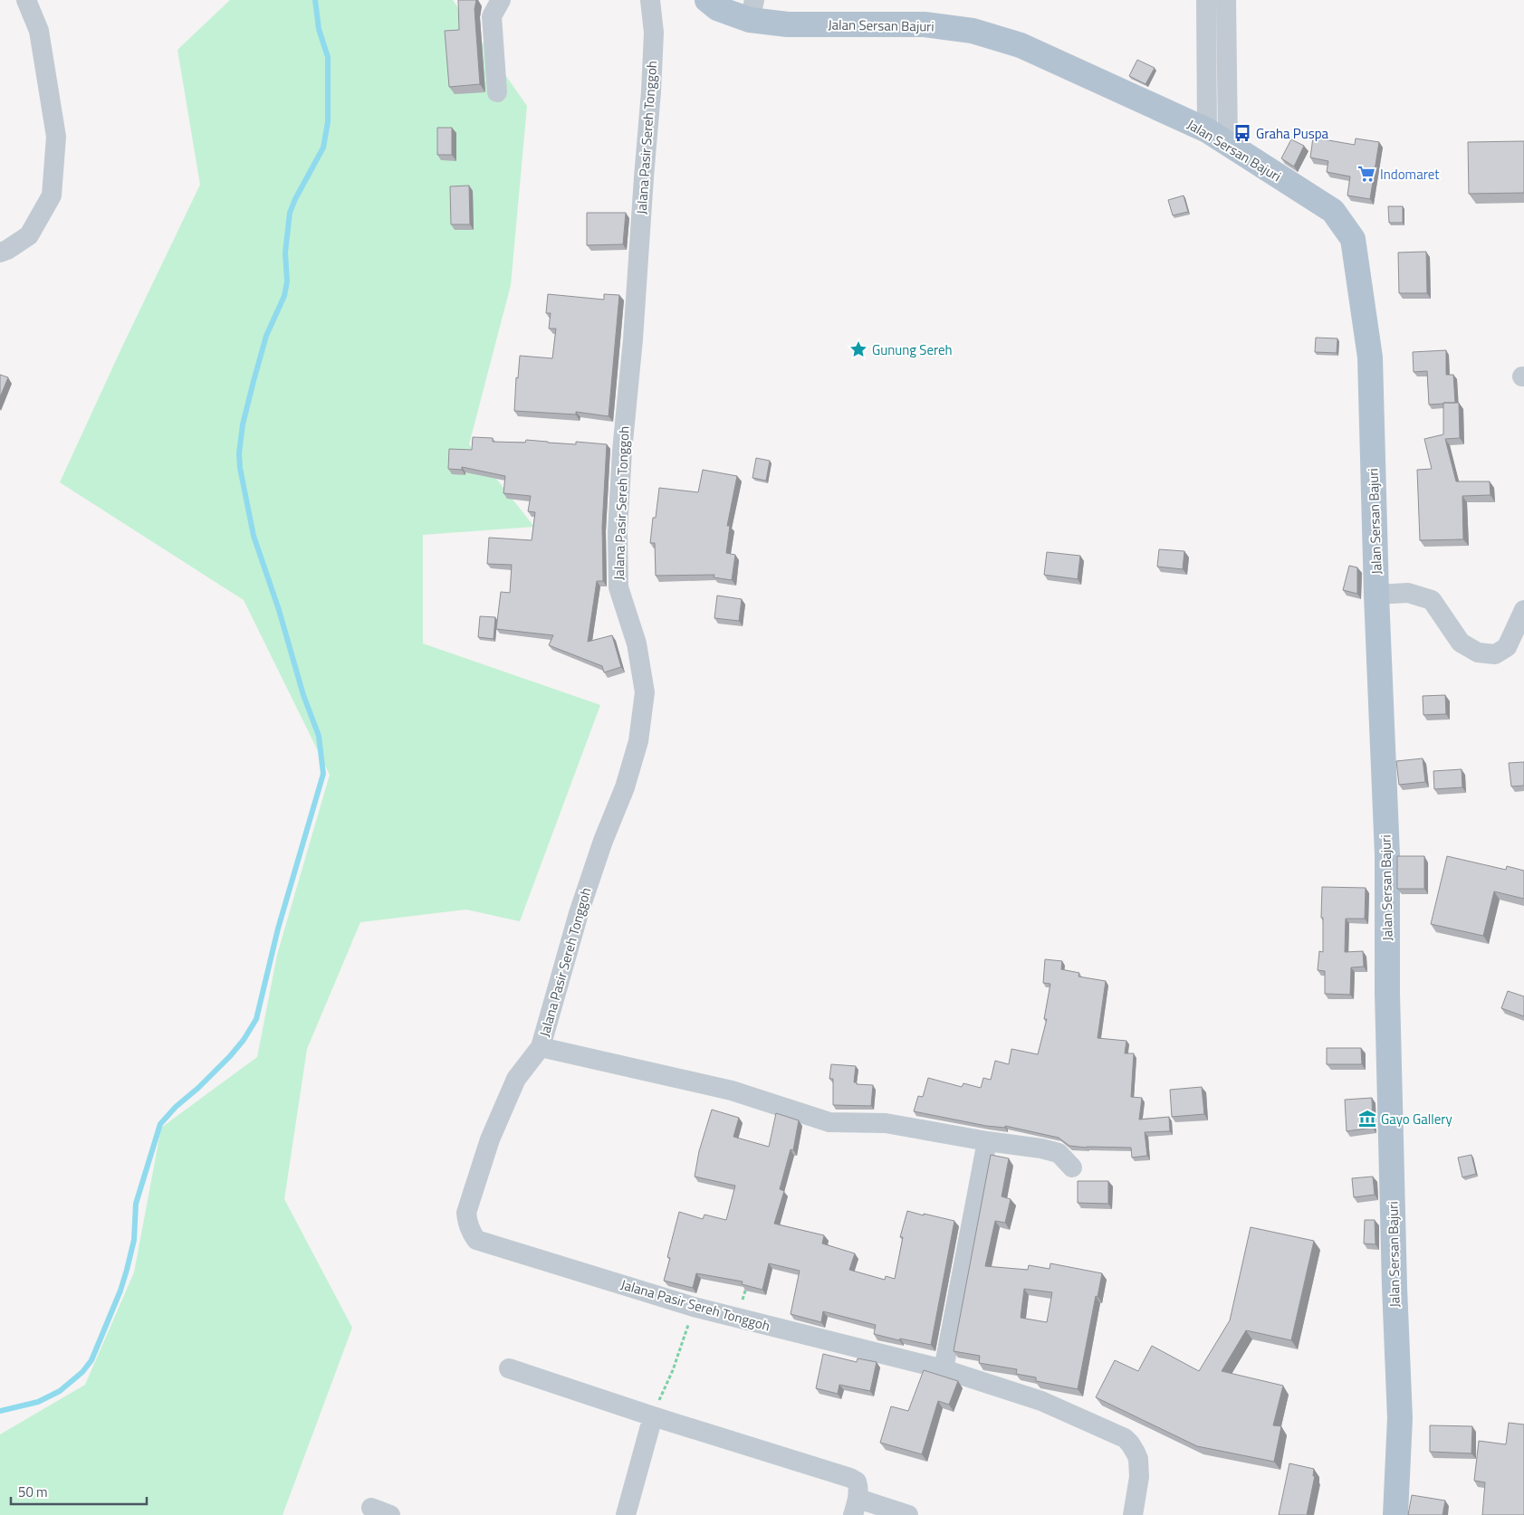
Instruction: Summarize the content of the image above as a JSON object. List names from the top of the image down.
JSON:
{
  "streets": {
    "main road": ["Jalan Sersan Bajuri"],
    "street": ["Jalana Pasir Sereh Tonggoh"]
  },
  "places": {
    "bus stop": ["Graha Puspa"],
    "supermarket": ["Indomaret"],
    "place": ["Gunung Sereh"],
    "museum": ["Gayo Gallery"]
  },
  "scale_bar": "50 m"
}
